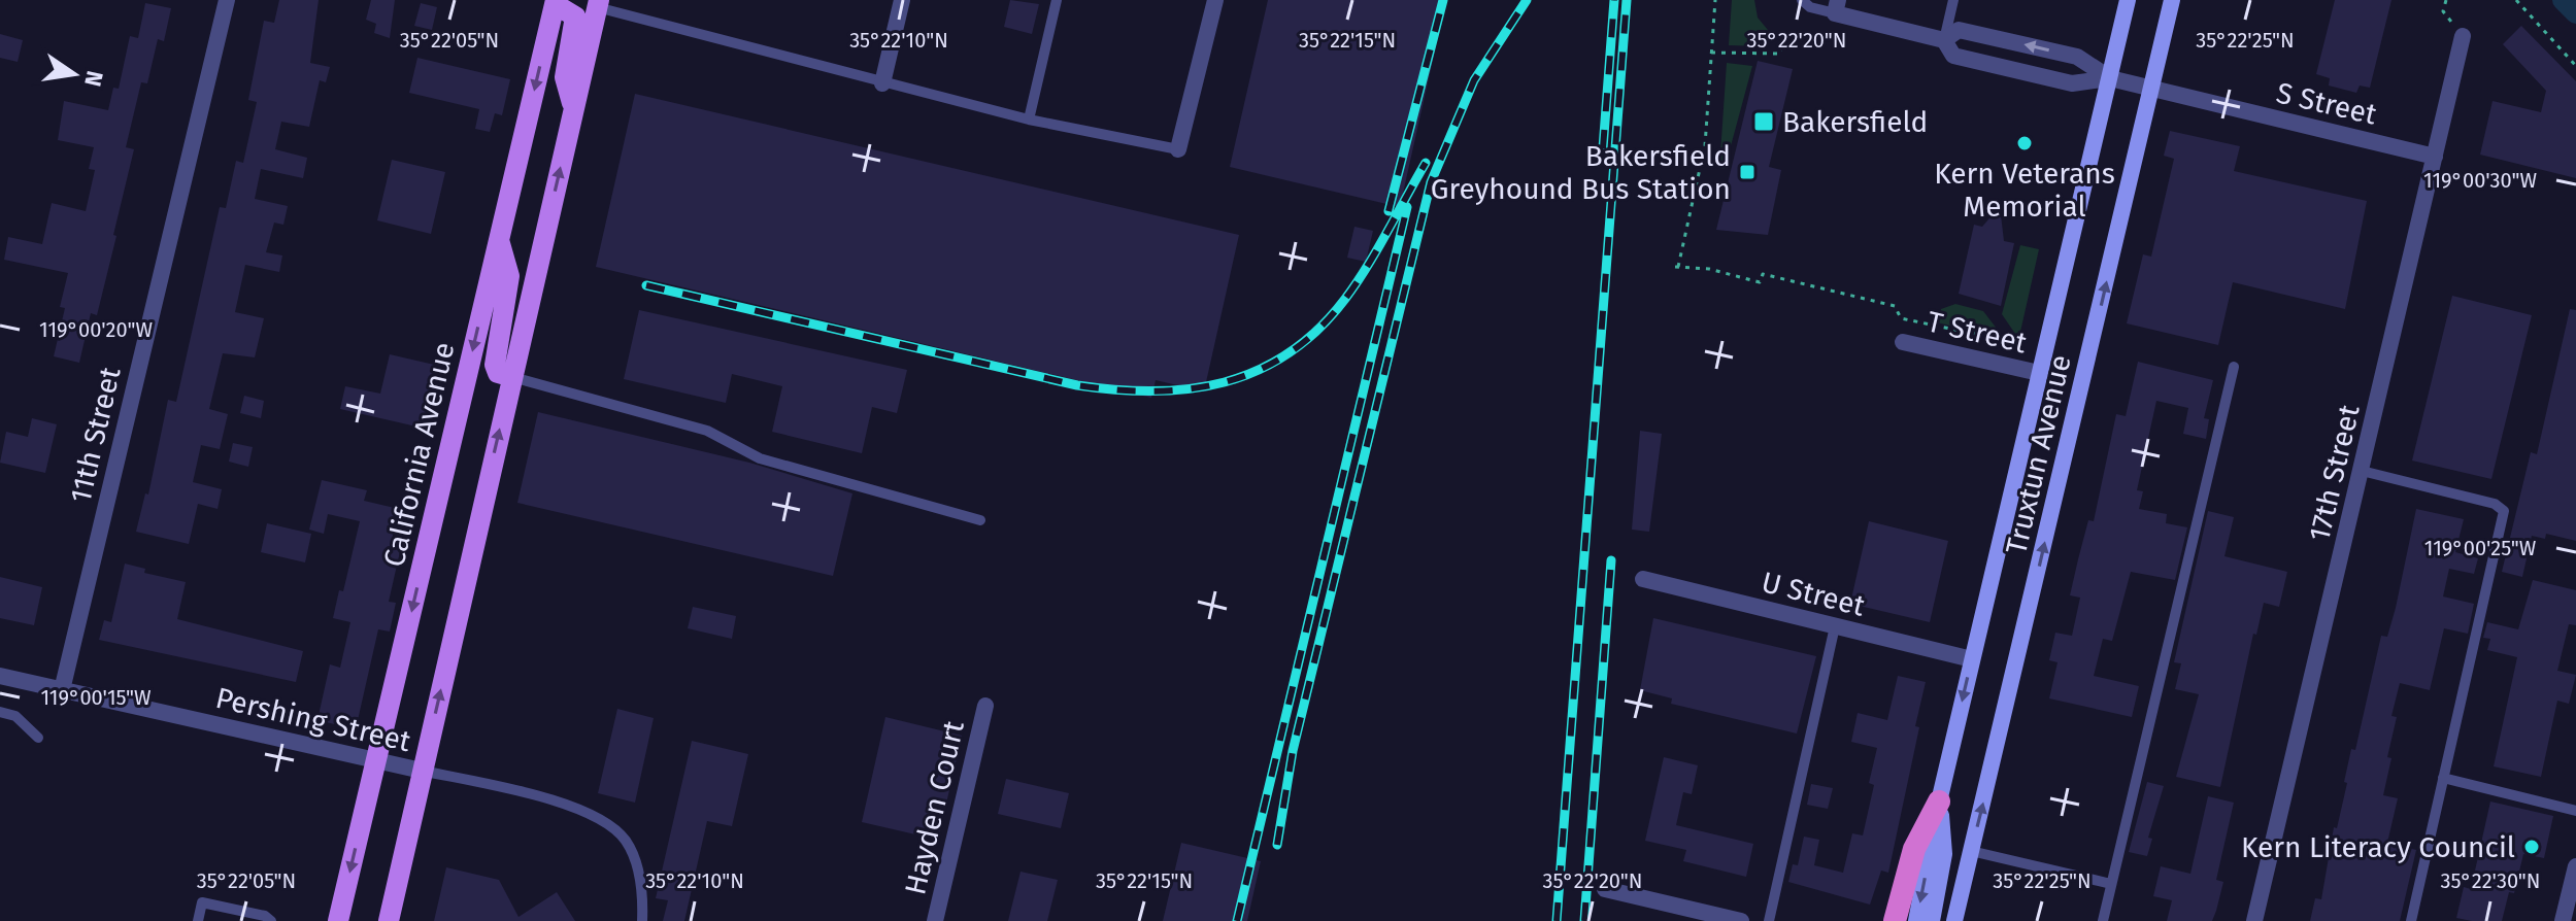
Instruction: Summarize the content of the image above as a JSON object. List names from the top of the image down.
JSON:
{
  "streets": {
    "main road": ["California Avenue", "Truxtun Avenue"],
    "street": [
      "S Street",
      "T Street",
      "11th Street",
      "17th Street",
      "U Street",
      "Pershing Street",
      "Hayden Court"
    ]
  },
  "crossings": [
    ["S Street", "Truxtun Avenue"],
    ["S Street", "17th Street"],
    ["T Street", "Truxtun Avenue"],
    ["11th Street", "Pershing Street"],
    ["California Avenue", "Pershing Street"],
    ["Truxtun Avenue", "U Street"]
  ],
  "places": {
    "transit": ["Bakersfield", "Bakersfield Greyhound Bus Station"],
    "other": ["Kern Veterans Memorial", "Kern Literacy Council"]
  },
  "north": "right",
  "coordinates": [
    "35°22'05\"N",
    "35°22'10\"N",
    "35°22'15\"N",
    "35°22'20\"N",
    "35°22'25\"N",
    "119°00'30\"W",
    "119°00'20\"W",
    "119°00'25\"W",
    "119°00'15\"W",
    "35°22'30\"N"
  ]
}
